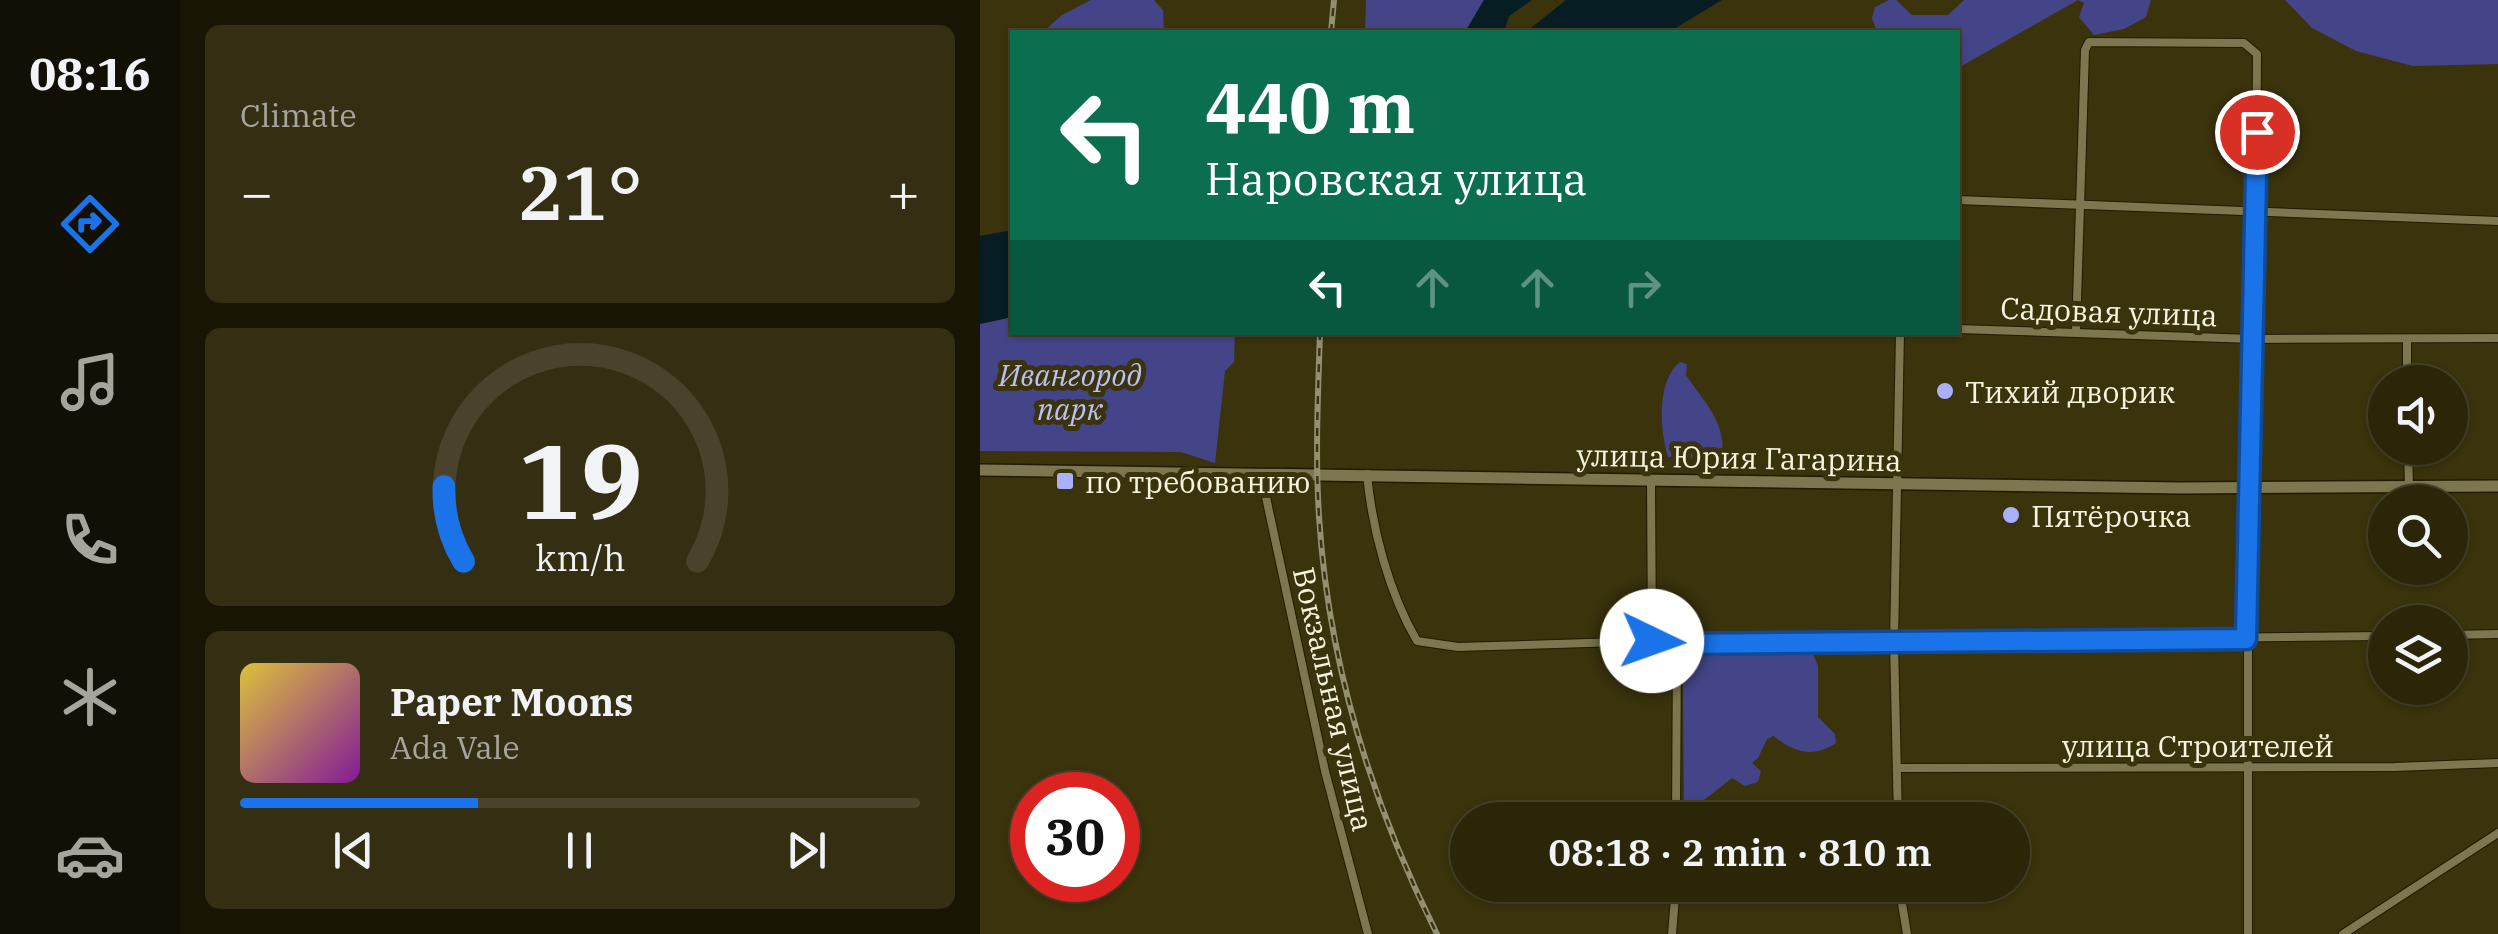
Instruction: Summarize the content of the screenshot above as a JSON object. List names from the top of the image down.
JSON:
{
  "streets": {
    "street": [
      "Садовая улица",
      "улица Юрия Гагарина",
      "Вокзальная улица",
      "улица Строителей"
    ]
  },
  "crossings": [
    ["улица Юрия Гагарина", "Вокзальная улица"]
  ],
  "parks": ["Ивангород парк"],
  "places": {
    "other": ["Тихий дворик", "Пятёрочка"],
    "transit": ["по требованию"]
  },
  "page": {
    "tabs": "08:16",
    "tile": "Climate",
    "turn": ["440 m", "Наровская улица"],
    "heat": ["−", "21°", "+"],
    "song": ["Paper Moons", "Ada Vale"],
    "limit": "30",
    "trip": "08:18 · 2 min · 810 m",
    "gauge": ["19", "km/h"]
  }
}
